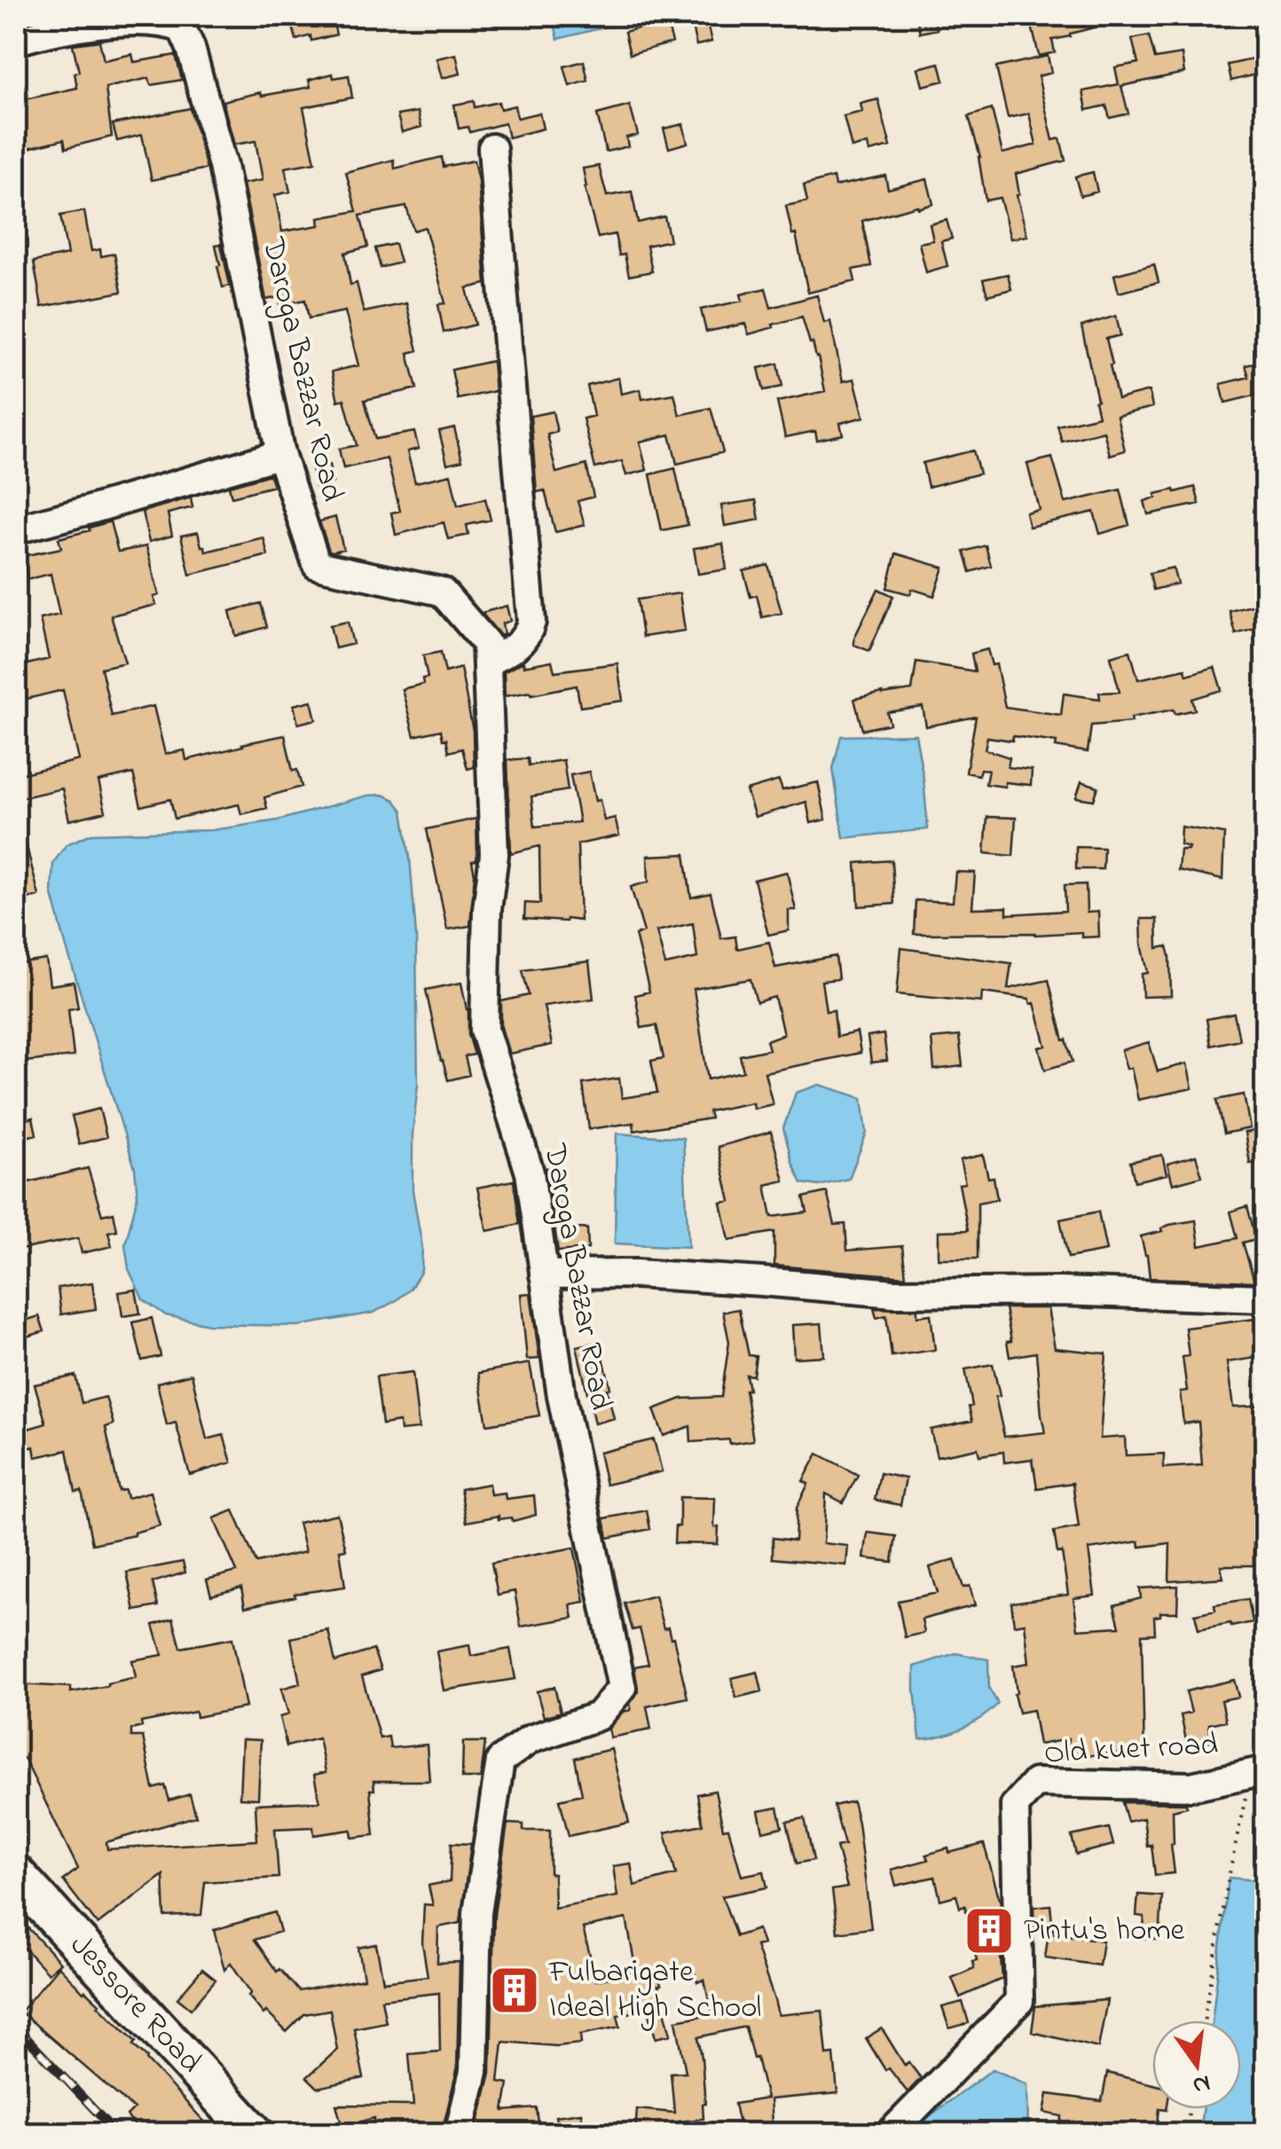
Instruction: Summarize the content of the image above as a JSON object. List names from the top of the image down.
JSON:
{
  "streets": {
    "highway": ["Jessore Road"],
    "street": ["Daroga Bazzar Road", "Old kuet road"]
  },
  "places": {
    "building": ["Pintu's home", "Fulbarigate Ideal High School"]
  },
  "north": "bottom"
}
